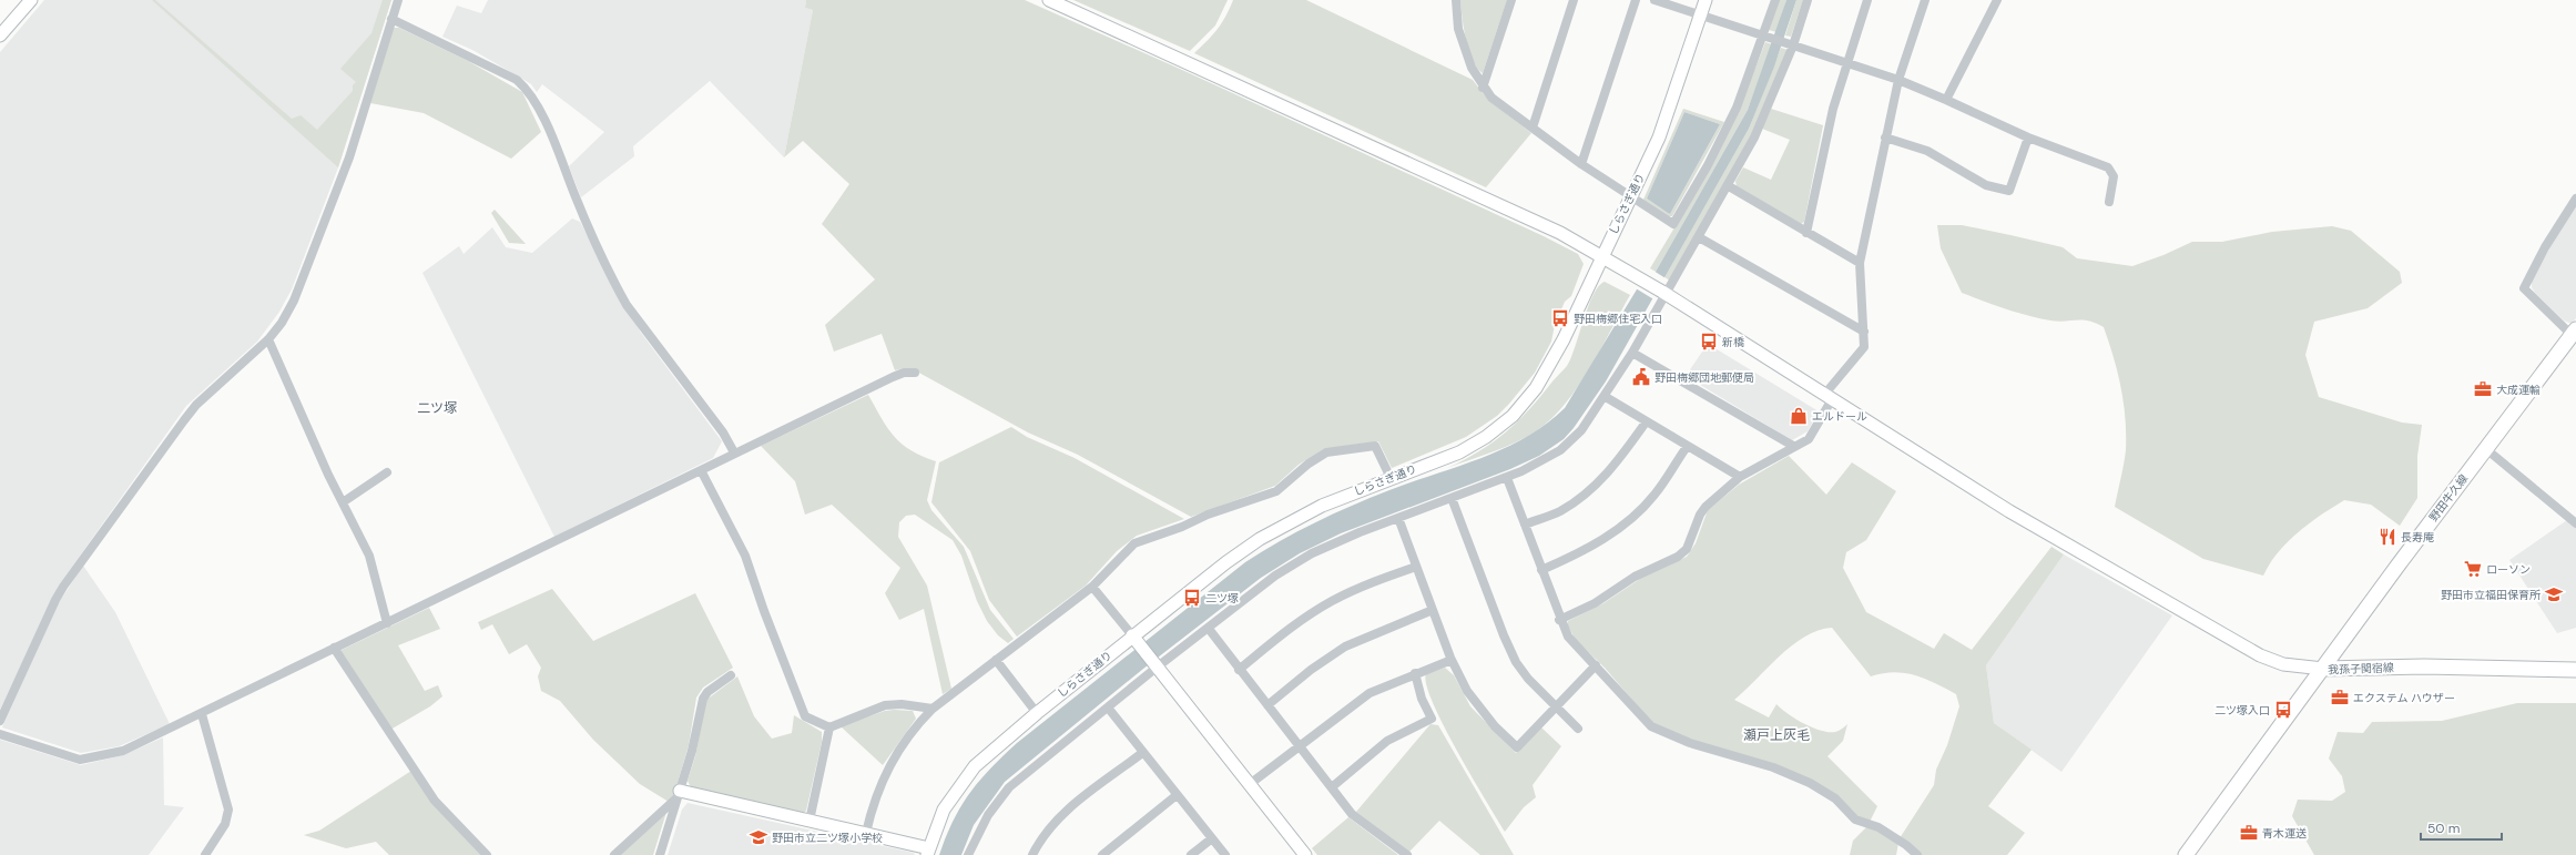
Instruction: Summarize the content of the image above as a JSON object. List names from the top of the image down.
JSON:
{
  "streets": {
    "main road": ["野田牛久線", "我孫子関宿線"],
    "street": ["しらさぎ通り"]
  },
  "crossings": [
    ["野田牛久線", "我孫子関宿線"]
  ],
  "districts": ["二ツ塚", "瀬戸上灰毛"],
  "places": {
    "bus stop": [
      "野田梅郷住宅入口",
      "新橋",
      "二ツ塚",
      "二ツ塚入口"
    ],
    "public building": ["野田梅郷団地郵便局"],
    "office": ["大成運輸", "エクステム ハウザー", "青木運送"],
    "shop": ["エルドール"],
    "restaurant": ["長寿庵"],
    "supermarket": ["ローソン"],
    "school or university": ["野田市立福田保育所", "野田市立二ツ塚小学校"]
  },
  "scale_bar": "50 m"
}
